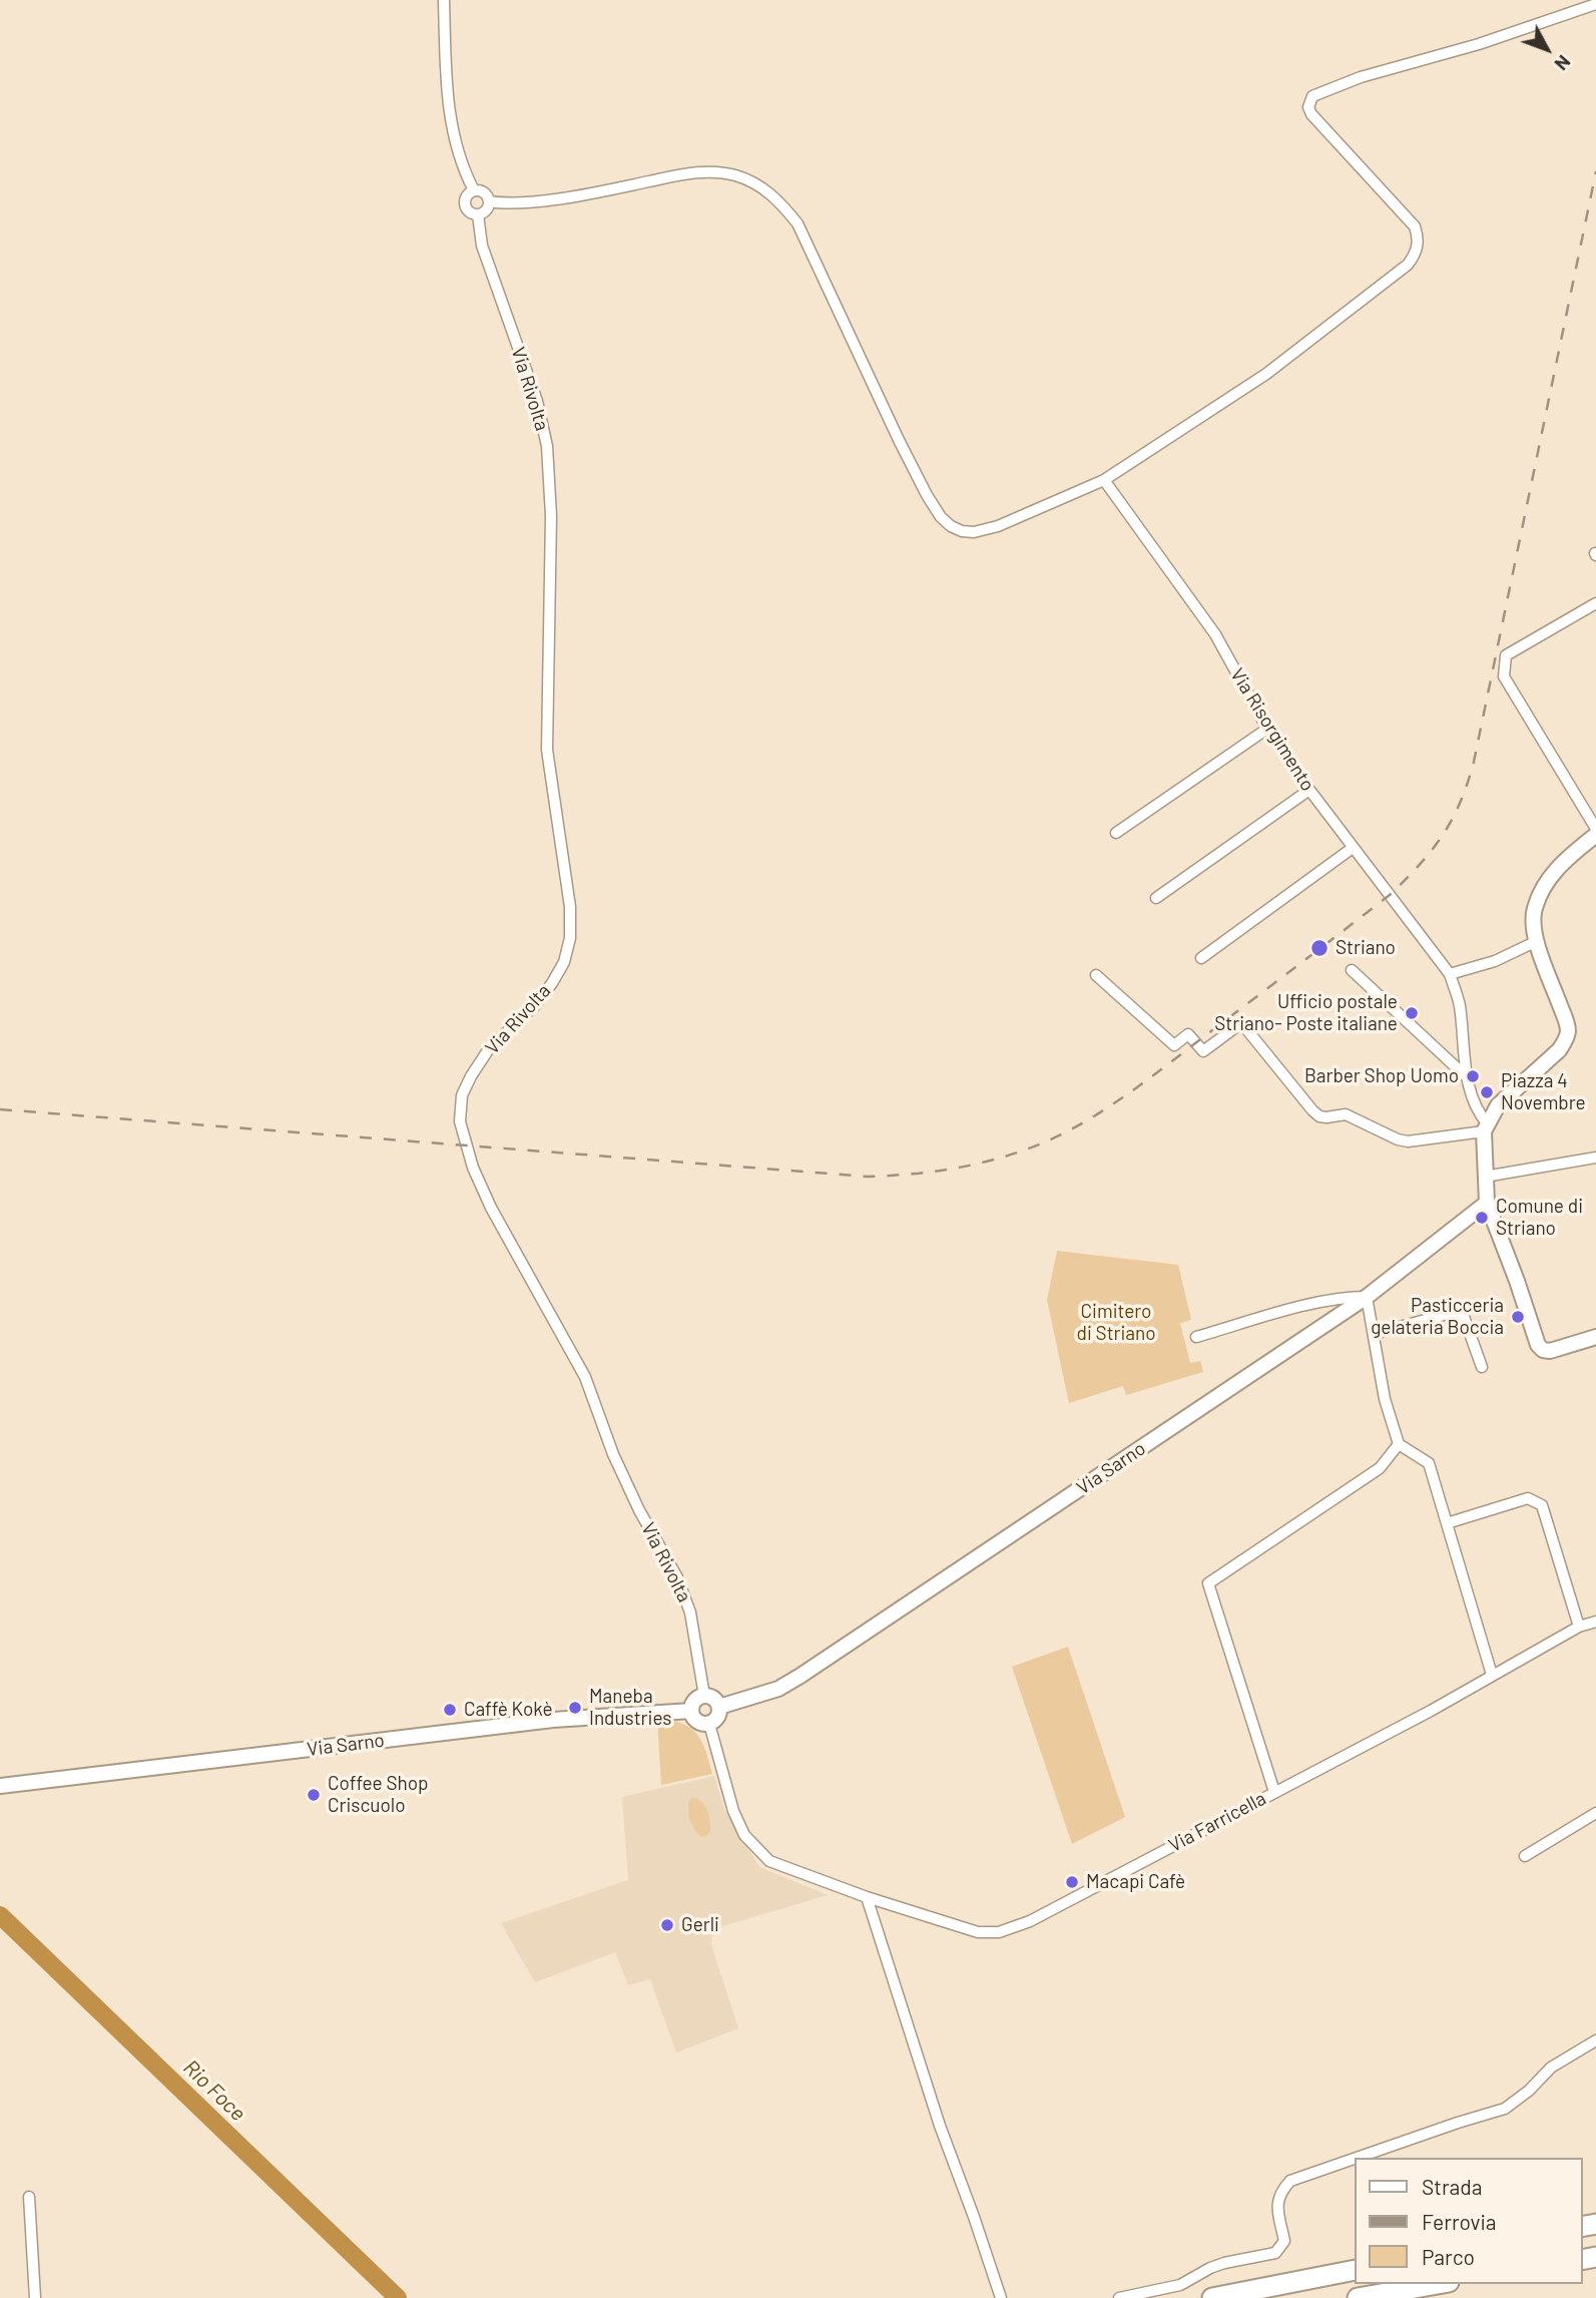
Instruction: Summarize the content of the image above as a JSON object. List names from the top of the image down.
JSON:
{
  "streets": {
    "main road": ["Via Risorgimento", "Via Sarno"],
    "street": ["Via Rivolta", "Via Farricella"]
  },
  "crossings": [
    ["Via Rivolta", "Via Sarno"],
    ["Via Rivolta", "Via Farricella"],
    ["Via Risorgimento", "Via Sarno"],
    ["Via Sarno", "Via Farricella"]
  ],
  "water": ["Rio Foce"],
  "parks": ["Cimitero di Striano"],
  "places": [
    "Striano",
    "Ufficio postale Striano- Poste italiane",
    "Barber Shop Uomo",
    "Piazza 4 Novembre",
    "Comune di Striano",
    "Pasticceria gelateria Boccia",
    "Maneba Industries",
    "Caffè Kokè",
    "Coffee Shop Criscuolo",
    "Macapi Cafè",
    "Gerli"
  ],
  "legend": ["Strada", "Ferrovia", "Parco"],
  "north": "bottom right"
}
